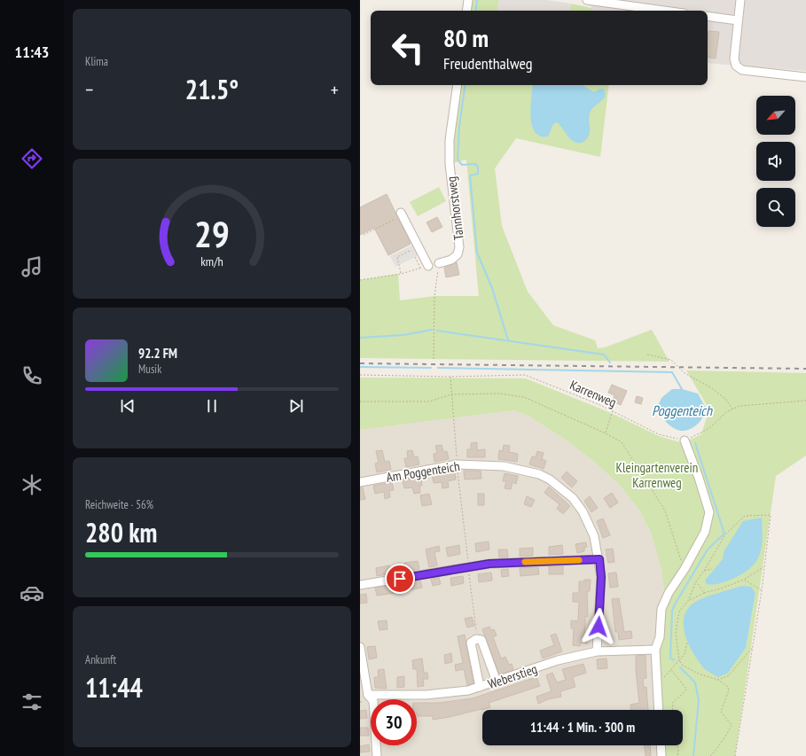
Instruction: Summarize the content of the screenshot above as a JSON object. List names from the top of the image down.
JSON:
{
  "streets": {
    "street": ["Tannhorstweg", "Am Poggenteich", "Weberstieg"],
    "path": ["Karrenweg"]
  },
  "crossings": [
    ["Am Poggenteich", "Weberstieg"]
  ],
  "water": ["Poggenteich"],
  "parks": ["Kleingartenverein Karrenweg"],
  "north": "bottom left",
  "page": {
    "tabs": "11:43",
    "tile": [
      "Klima",
      ["Reichweite · 56%", "280 km"],
      ["Ankunft", "11:44"]
    ],
    "turn": ["80 m", "Freudenthalweg"],
    "heat": ["−", "21.5°", "+"],
    "song": ["92.2 FM", "Musik"],
    "limit": "30",
    "trip": "11:44 · 1 Min. · 300 m",
    "gauge": ["29", "km/h"]
  }
}
